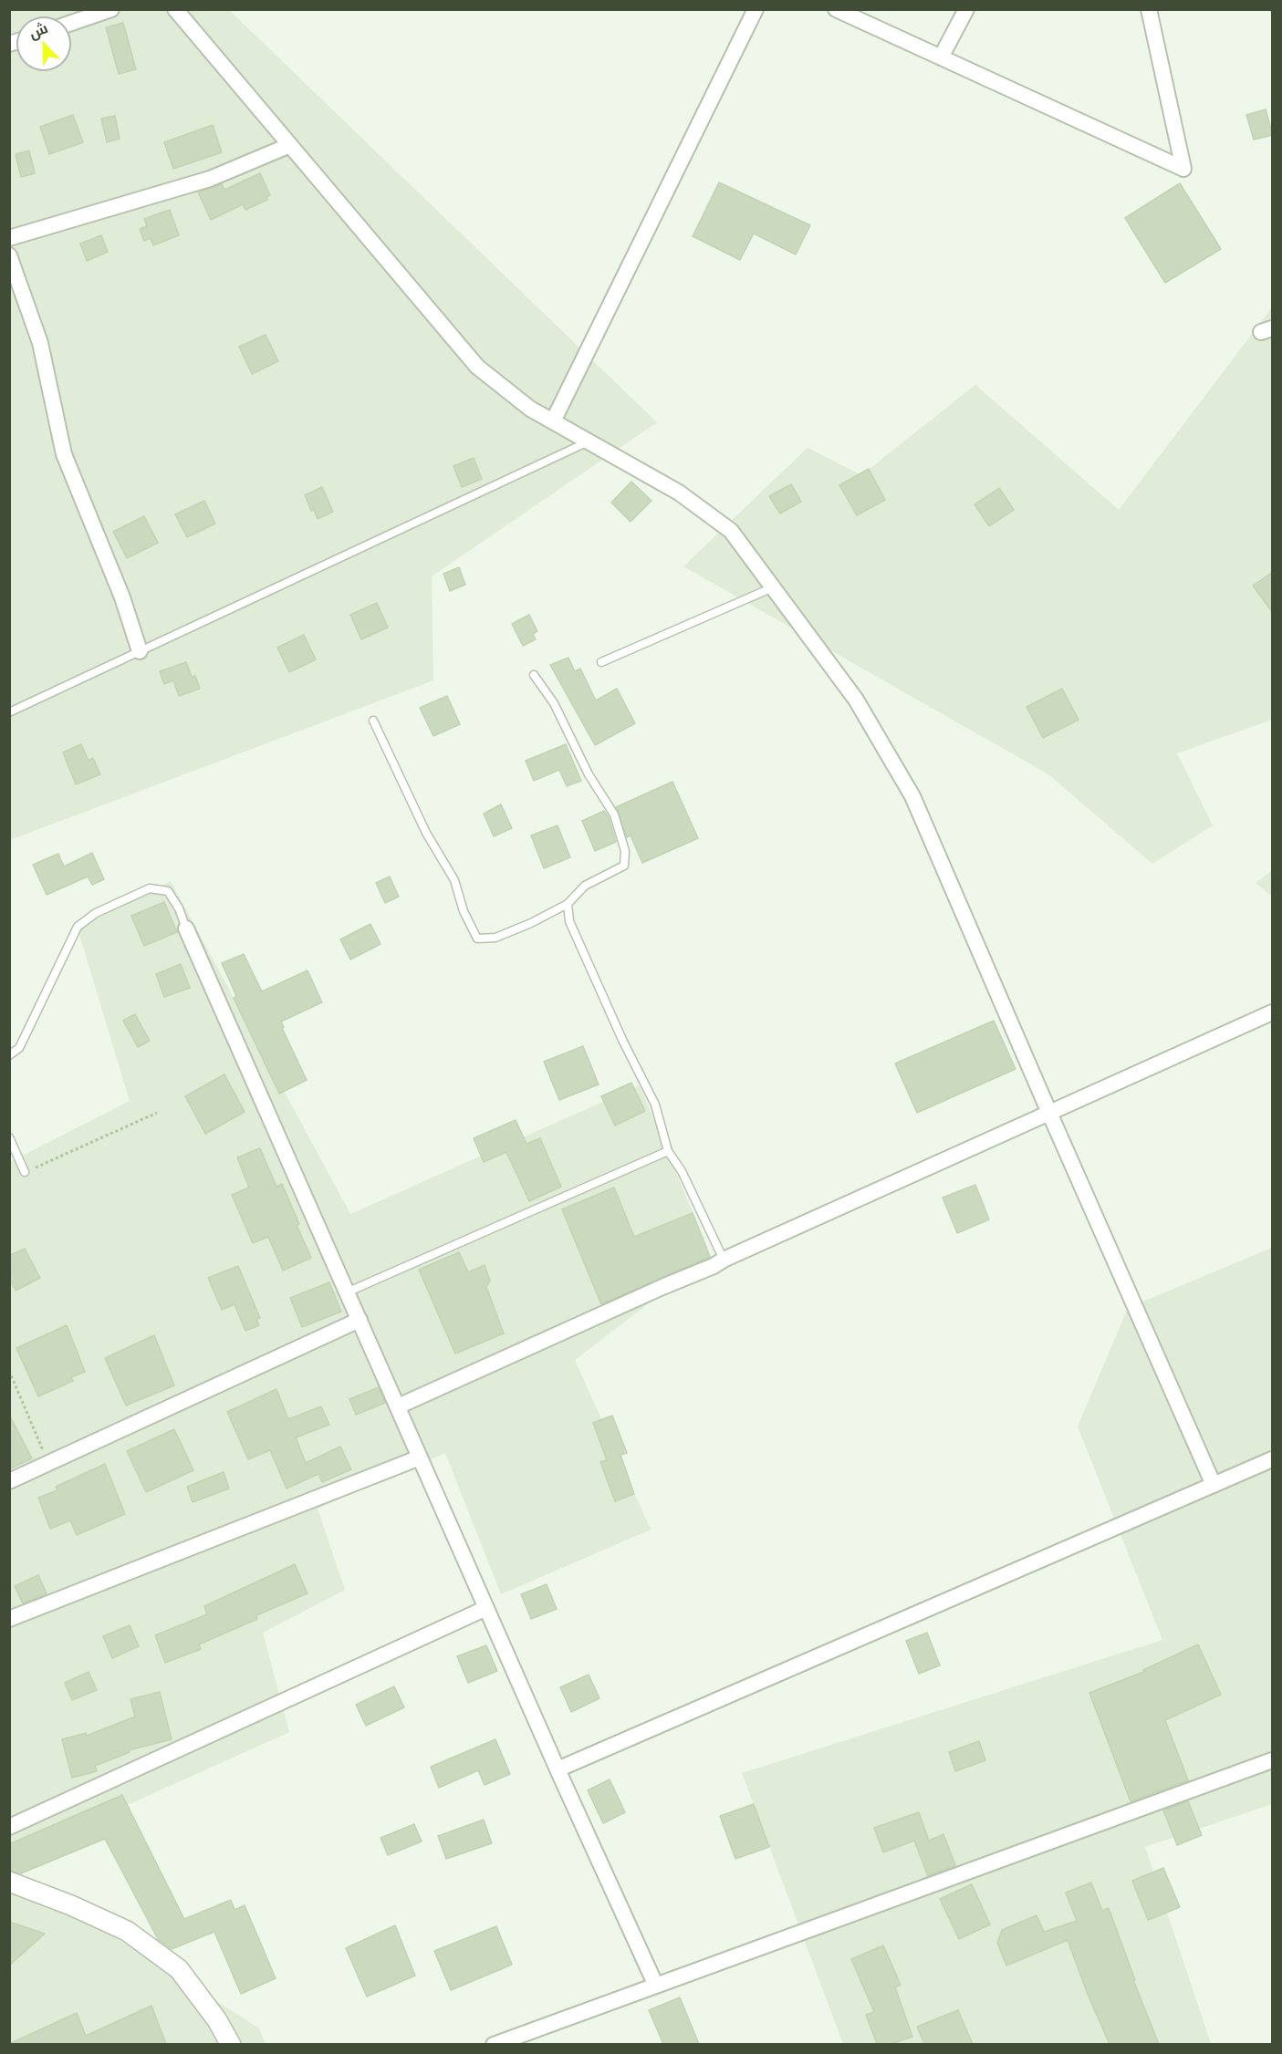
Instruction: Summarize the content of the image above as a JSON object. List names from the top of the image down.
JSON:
{
  "north": "top left"
}
